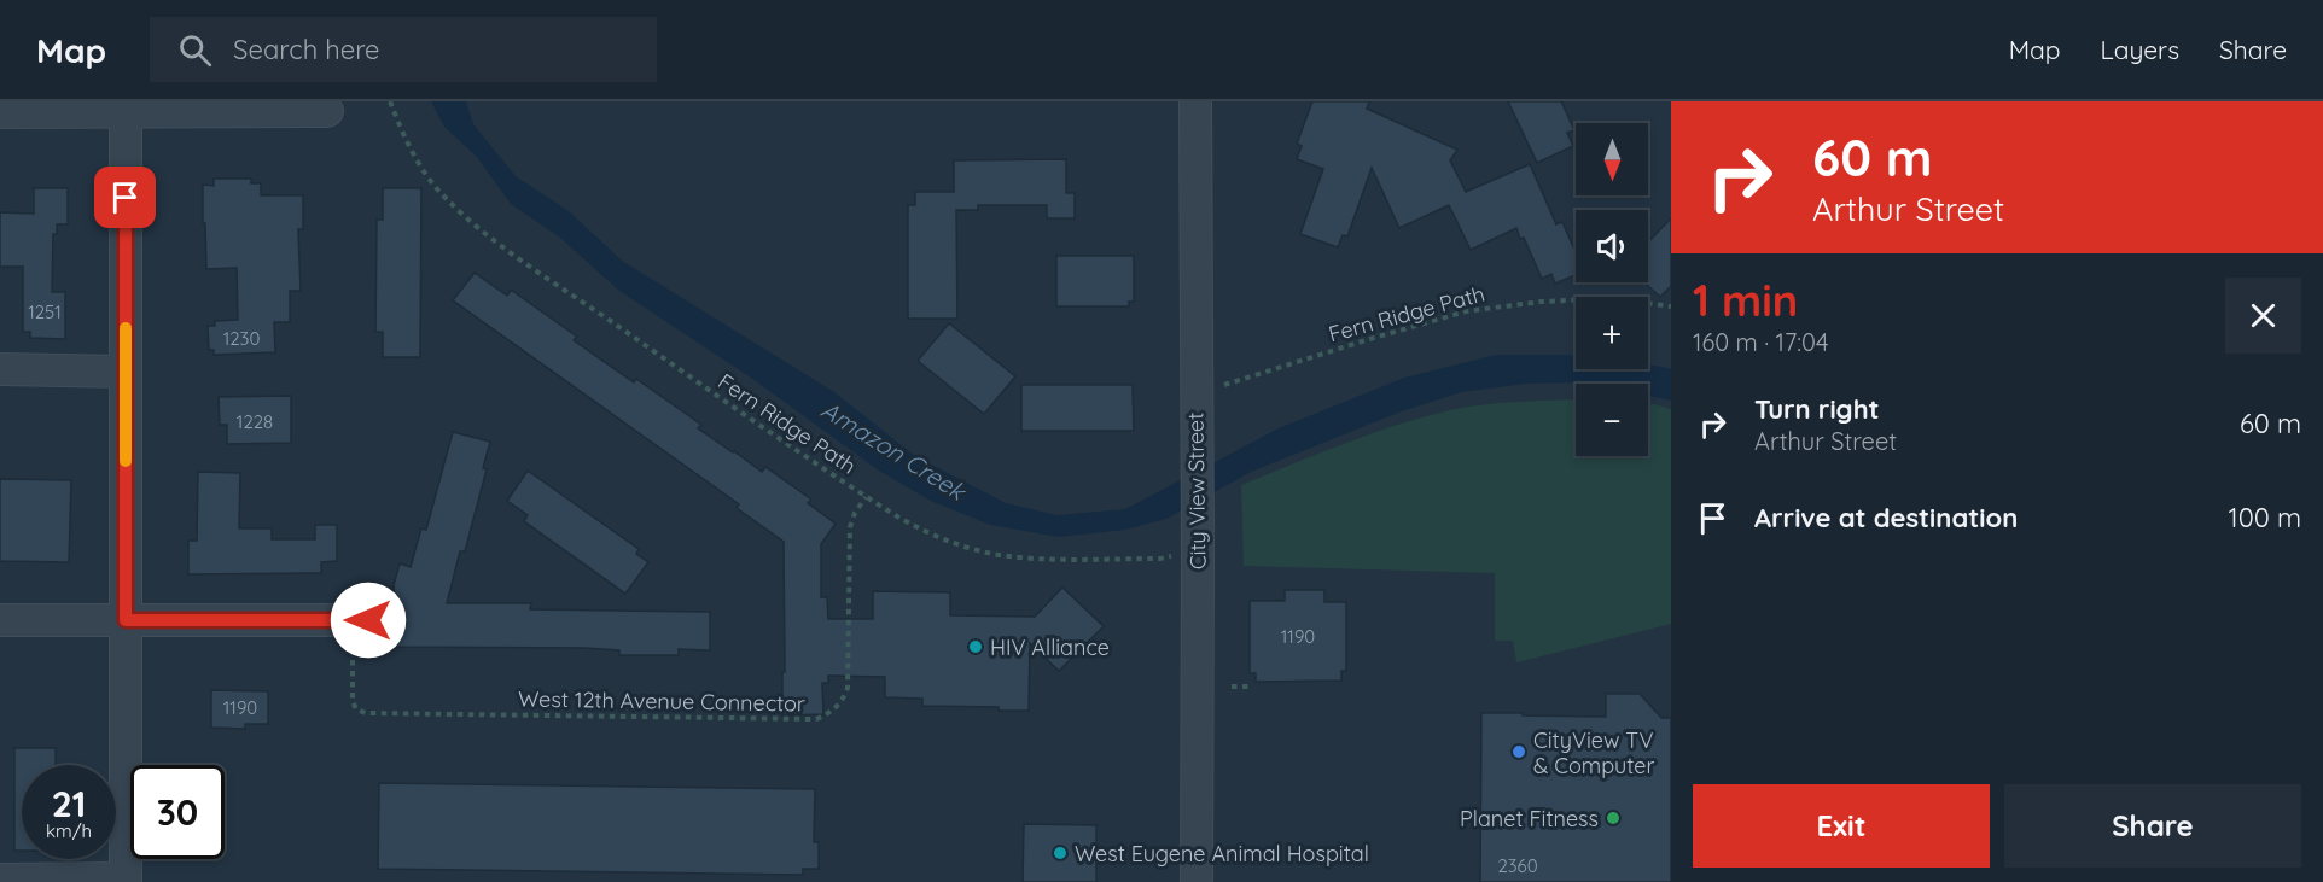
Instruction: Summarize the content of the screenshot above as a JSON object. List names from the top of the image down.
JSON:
{
  "streets": {
    "street": ["City View Street"],
    "path": ["Fern Ridge Path", "West 12th Avenue Connector"]
  },
  "crossings": [
    ["Fern Ridge Path", "City View Street"],
    ["Fern Ridge Path", "West 12th Avenue Connector"]
  ],
  "water": ["Amazon Creek"],
  "places": [
    "HIV Alliance",
    "CityView TV & Computer",
    "Planet Fitness",
    "West Eugene Animal Hospital"
  ],
  "house_numbers": [
    "1251",
    "1230",
    "1228",
    "1190",
    "1190",
    "2360"
  ],
  "north": "bottom",
  "page": {
    "header": "Map",
    "search": "Search here",
    "nav": ["Map", "Layers", "Share"],
    "turn": ["60 m", "Arthur Street"],
    "map_buttons": ["+", "−"],
    "heading": ["1 min", "160 m · 17:04"],
    "list": [
      {
        "name": "Turn right",
        "note": "Arthur Street",
        "value": "60 m"
      },
      {
        "name": "Arrive at destination",
        "value": "100 m"
      }
    ],
    "speed": "21 km/h",
    "limit": "30",
    "buttons": ["Exit", "Share"]
  }
}
